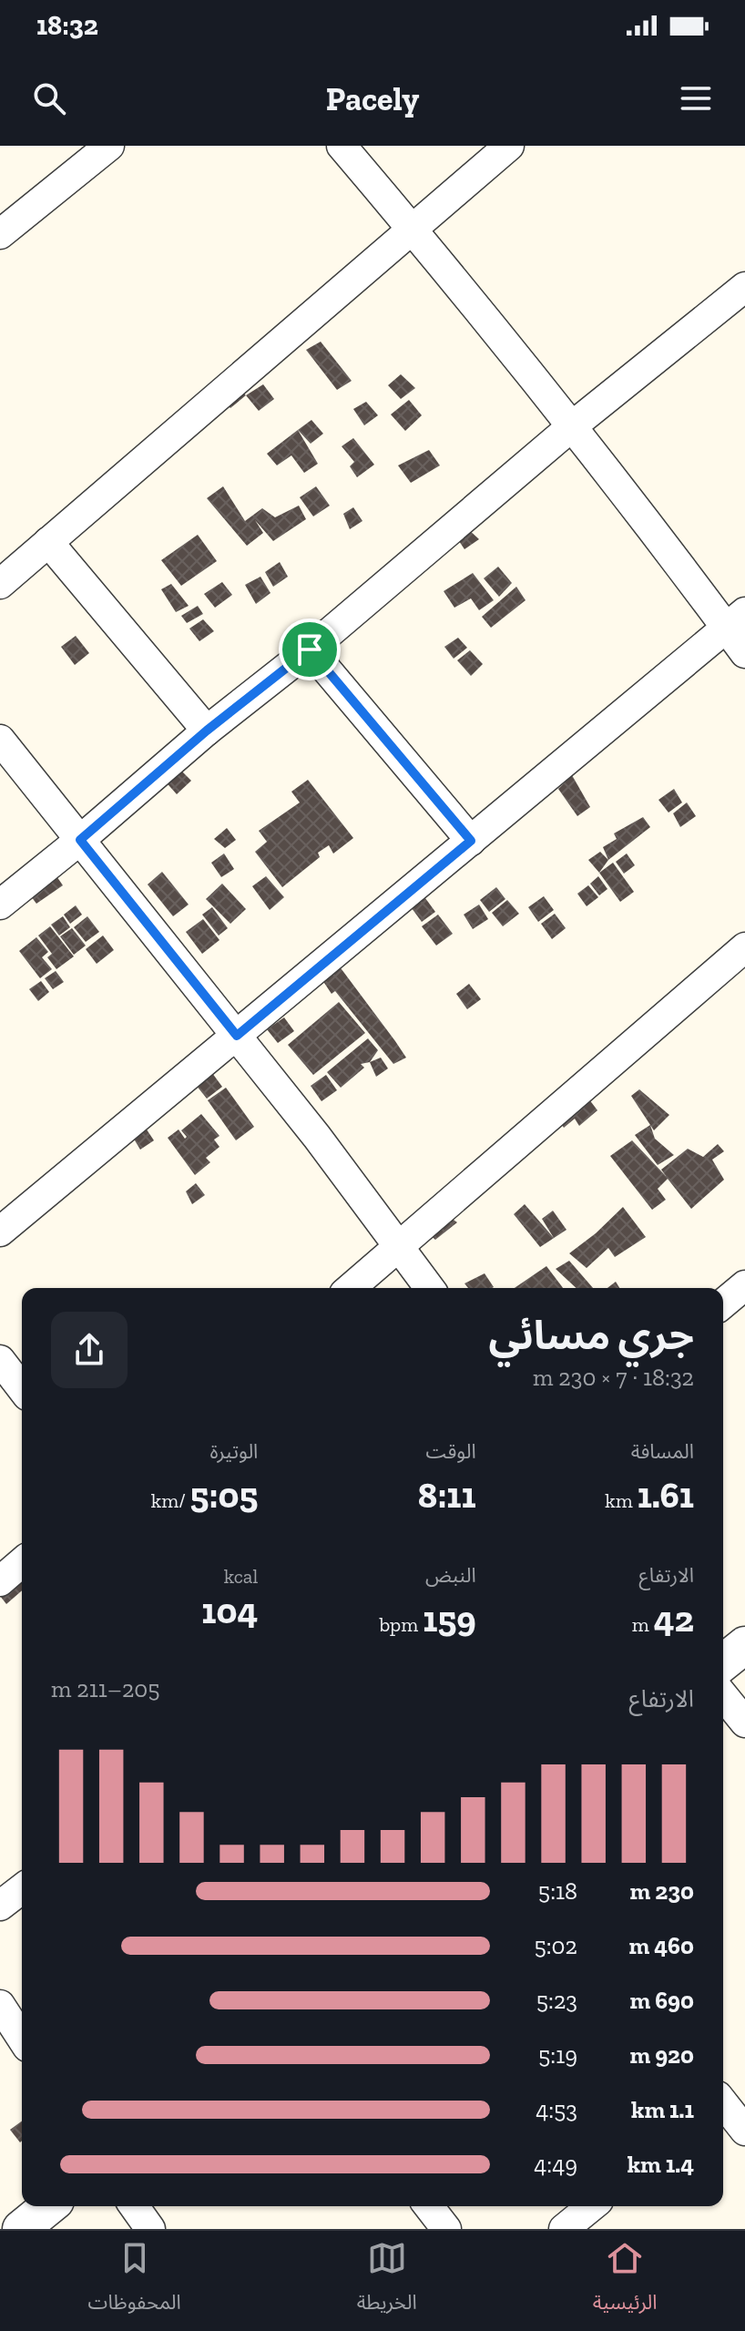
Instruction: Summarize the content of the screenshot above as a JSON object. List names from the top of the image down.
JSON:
{
  "page": {
    "status": "18:32",
    "header": "Pacely",
    "heading": ["جري مسائي", "18:32 · 7 × 230 m"],
    "stats": [
      ["المسافة", "1.61 km"],
      ["الوقت", "8:11"],
      ["الوتيرة", "5:05 /km"],
      ["الارتفاع", "42 m"],
      ["النبض", "159 bpm"],
      ["kcal", "104"]
    ],
    "chart": ["الارتفاع", "205–211 m"],
    "list": [
      {
        "name": "230 m",
        "note": "5:18"
      },
      {
        "name": "460 m",
        "note": "5:02"
      },
      {
        "name": "690 m",
        "note": "5:23"
      },
      {
        "name": "920 m",
        "note": "5:19"
      },
      {
        "name": "1.1 km",
        "note": "4:53"
      },
      {
        "name": "1.4 km",
        "note": "4:49"
      }
    ],
    "tabs": ["الرئيسية", "الخريطة", "المحفوظات"]
  }
}
